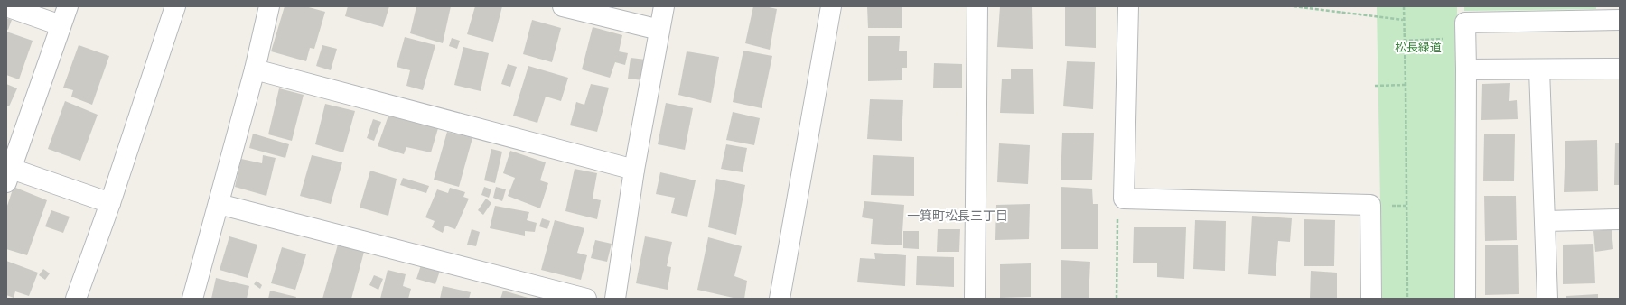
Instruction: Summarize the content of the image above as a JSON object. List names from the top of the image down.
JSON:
{
  "districts": ["一箕町松長三丁目"],
  "parks": ["松長緑道"]
}
